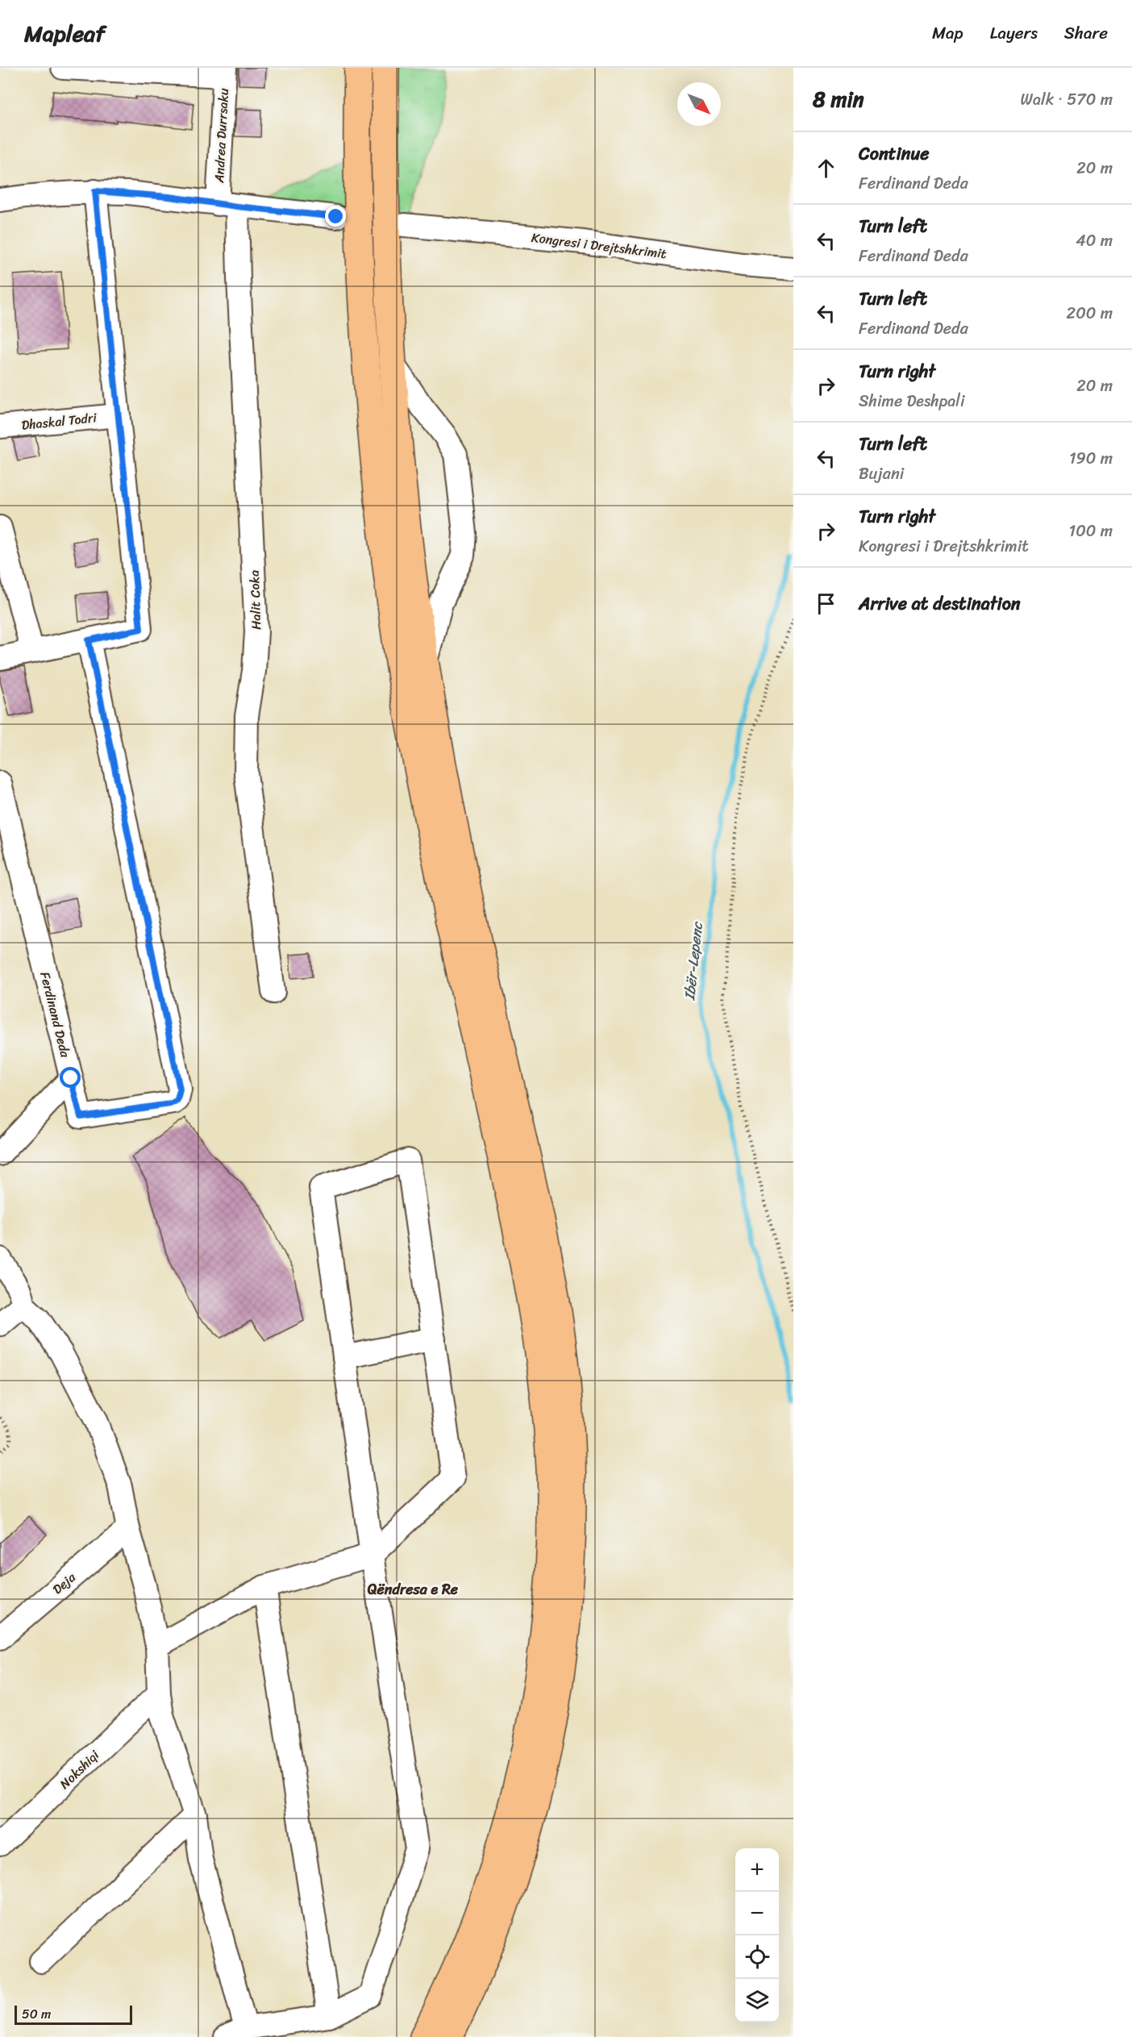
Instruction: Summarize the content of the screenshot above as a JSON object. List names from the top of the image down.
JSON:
{
  "streets": {
    "street": [
      "Andrea Durrsaku",
      "Kongresi i Drejtshkrimit",
      "Dhaskal Todri",
      "Halit Coka",
      "Ferdinand Deda",
      "Deja",
      "Nokshiqi"
    ]
  },
  "crossings": [
    ["Andrea Durrsaku", "Halit Coka"]
  ],
  "districts": ["Qëndresa e Re"],
  "water": ["Ibër-Lepenc"],
  "scale_bar": "50 m",
  "north": "bottom right",
  "page": {
    "header": "Mapleaf",
    "nav": ["Map", "Layers", "Share"],
    "heading": ["8 min", "Walk · 570 m"],
    "list": [
      ["Continue", "Ferdinand Deda", "20 m"],
      ["Turn left", "Ferdinand Deda", "40 m"],
      ["Turn left", "Ferdinand Deda", "200 m"],
      ["Turn right", "Shime Deshpali", "20 m"],
      ["Turn left", "Bujani", "190 m"],
      ["Turn right", "Kongresi i Drejtshkrimit", "100 m"],
      "Arrive at destination"
    ],
    "map_buttons": ["+", "−"],
    "scale": "50 m"
  }
}
